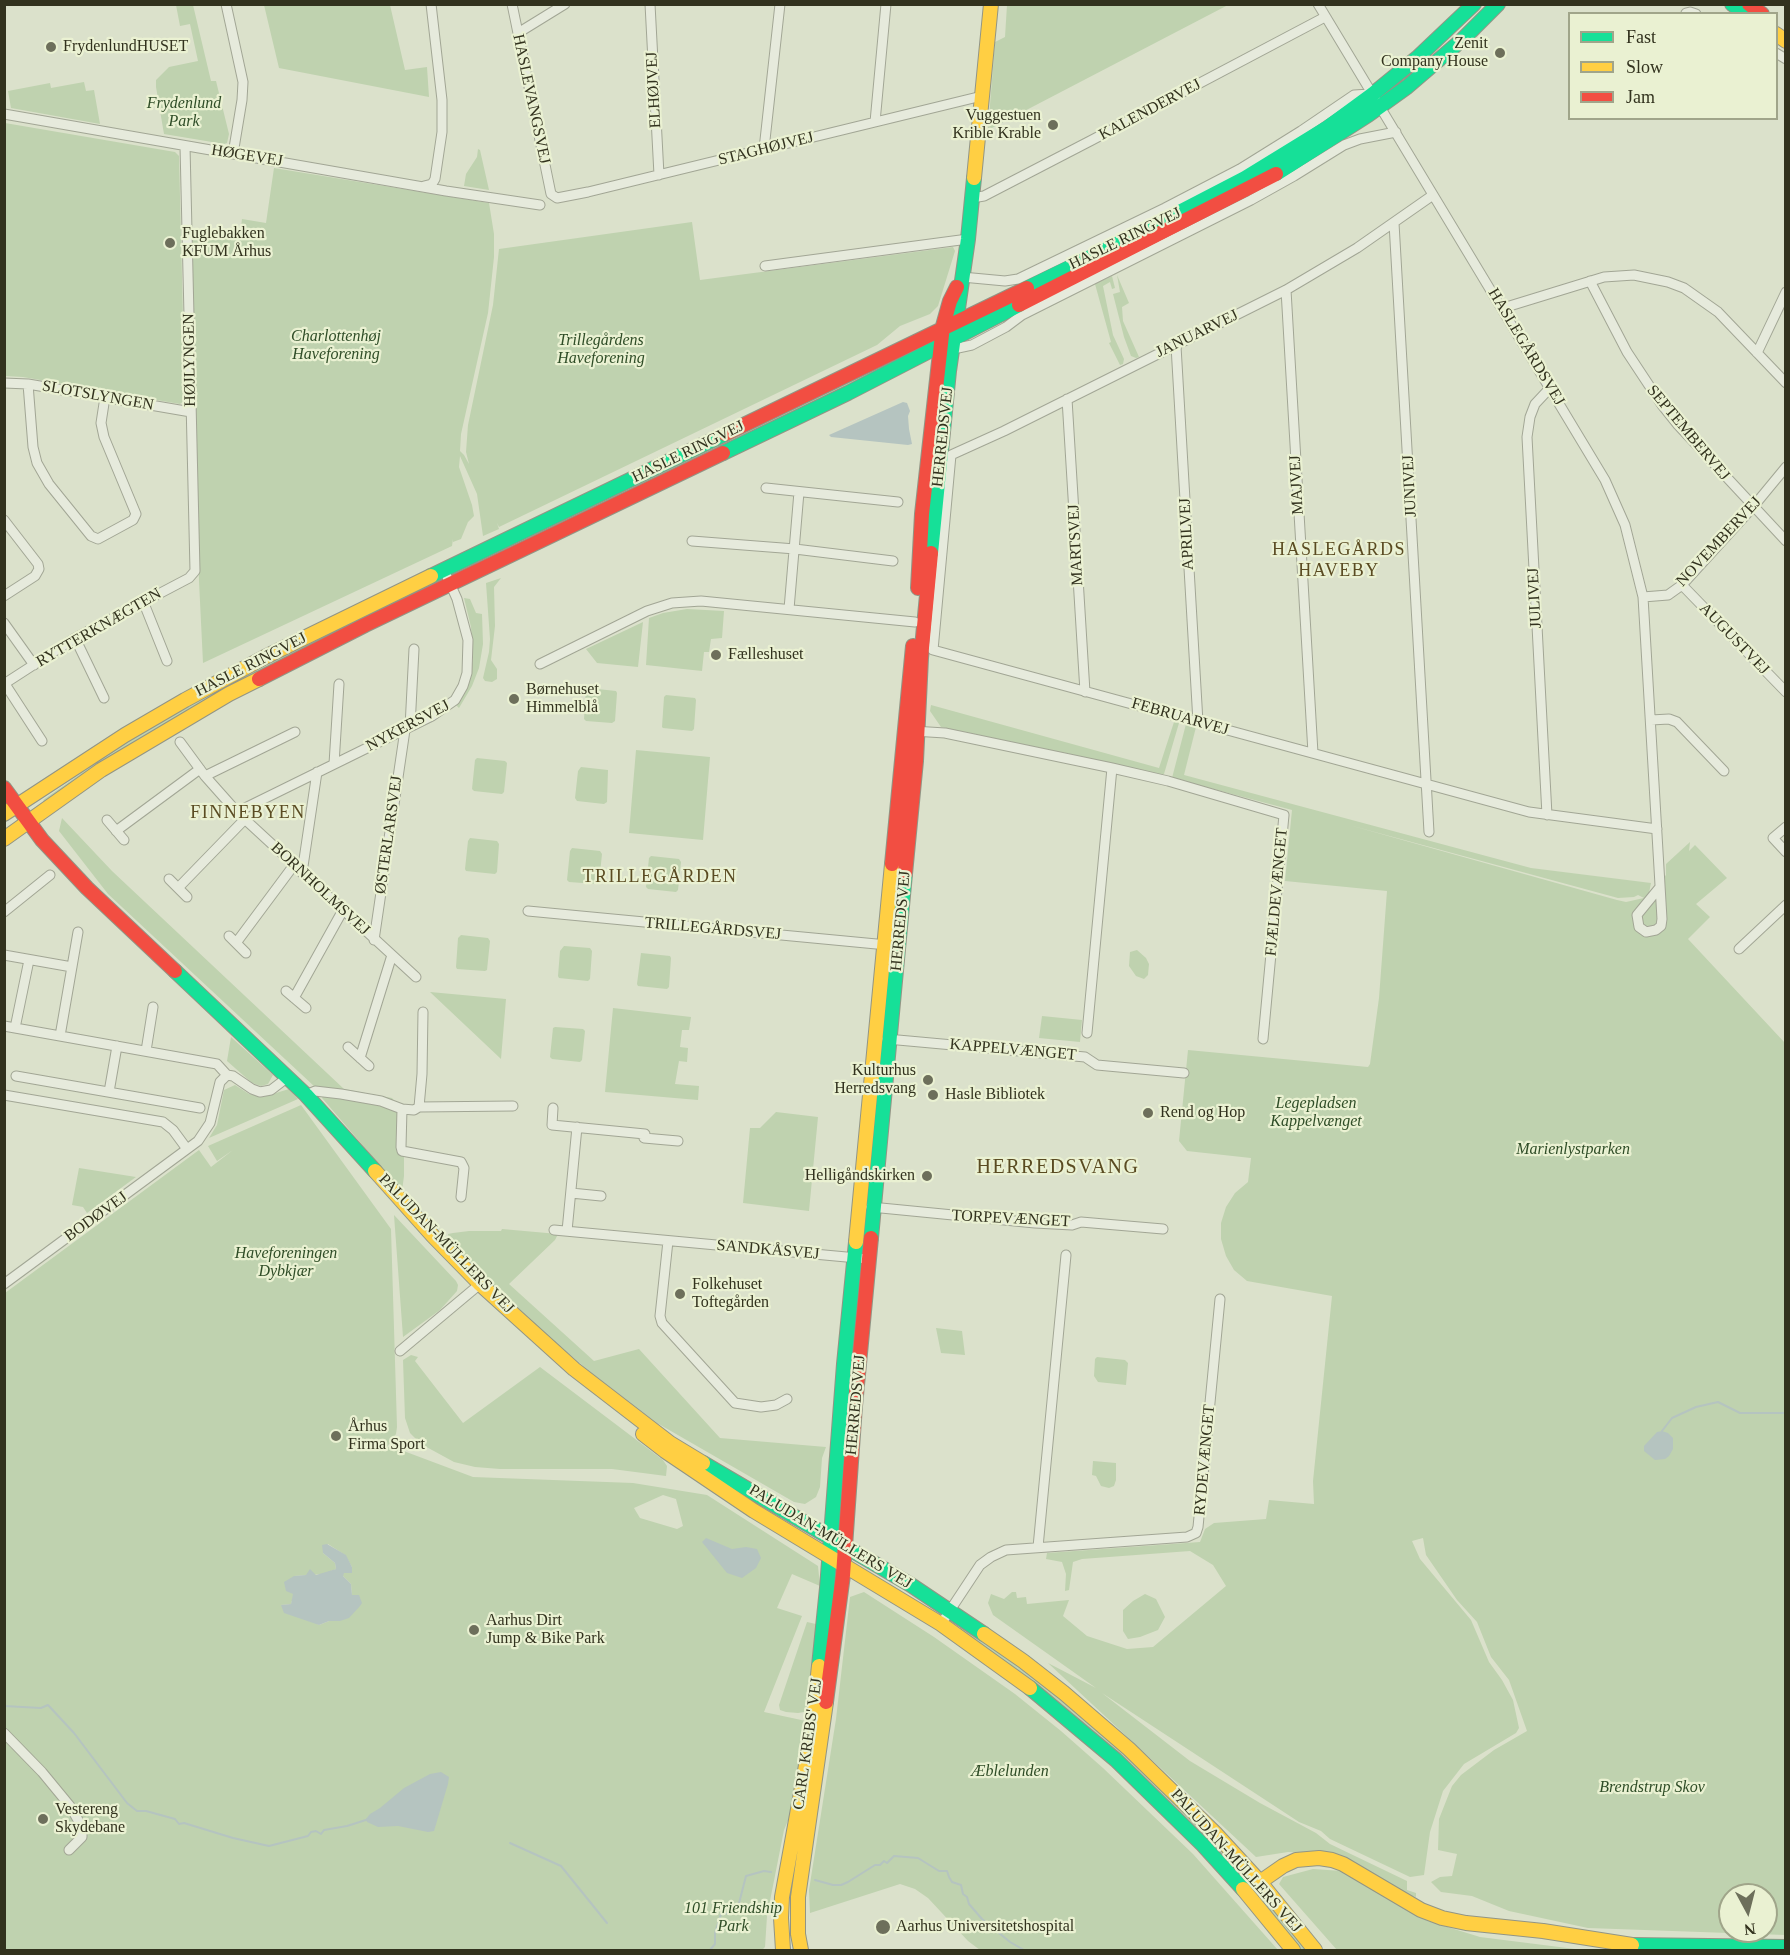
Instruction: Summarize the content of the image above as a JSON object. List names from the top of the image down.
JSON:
{
  "streets": {
    "street": [
      "ELHØJVEJ",
      "HASLEVANGSVEJ",
      "KALENDERVEJ",
      "STAGHØJVEJ",
      "HØGEVEJ",
      "HASLE RINGVEJ",
      "JANUARVEJ",
      "HASLEGÅRDSVEJ",
      "HØJLYNGEN",
      "SLOTSLYNGEN",
      "SEPTEMBERVEJ",
      "HERREDSVEJ",
      "MAJVEJ",
      "JUNIVEJ",
      "APRILVEJ",
      "NOVEMBERVEJ",
      "MARTSVEJ",
      "JULIVEJ",
      "RYTTERKNÆGTEN",
      "AUGUSTVEJ",
      "FEBRUARVEJ",
      "NYKERSVEJ",
      "ØSTERLARSVEJ",
      "BORNHOLMSVEJ",
      "FJÆLDEVÆNGET",
      "TRILLEGÅRDSVEJ",
      "KAPPELVÆNGET",
      "BODØVEJ",
      "TORPEVÆNGET",
      "PALUDAN-MÜLLERS VEJ",
      "SANDKÅSVEJ",
      "RYDEVÆNGET",
      "CARL KREBS' VEJ"
    ]
  },
  "crossings": [
    ["ELHØJVEJ", "STAGHØJVEJ"],
    ["HASLEVANGSVEJ", "STAGHØJVEJ"],
    ["KALENDERVEJ", "HASLEGÅRDSVEJ"],
    ["KALENDERVEJ", "HERREDSVEJ"],
    ["STAGHØJVEJ", "HERREDSVEJ"],
    ["HØGEVEJ", "HØJLYNGEN"],
    ["HASLE RINGVEJ", "HASLEGÅRDSVEJ"],
    ["HASLE RINGVEJ", "HERREDSVEJ"],
    ["HASLE RINGVEJ", "NYKERSVEJ"],
    ["HASLE RINGVEJ", "PALUDAN-MÜLLERS VEJ"],
    ["JANUARVEJ", "HASLEGÅRDSVEJ"],
    ["JANUARVEJ", "MAJVEJ"],
    ["JANUARVEJ", "JUNIVEJ"],
    ["JANUARVEJ", "APRILVEJ"],
    ["JANUARVEJ", "MARTSVEJ"],
    ["JANUARVEJ", "FEBRUARVEJ"],
    ["HASLEGÅRDSVEJ", "NOVEMBERVEJ"],
    ["HASLEGÅRDSVEJ", "JULIVEJ"],
    ["HASLEGÅRDSVEJ", "FEBRUARVEJ"],
    ["HØJLYNGEN", "SLOTSLYNGEN"],
    ["HØJLYNGEN", "RYTTERKNÆGTEN"],
    ["SEPTEMBERVEJ", "NOVEMBERVEJ"],
    ["HERREDSVEJ", "FJÆLDEVÆNGET"],
    ["HERREDSVEJ", "TRILLEGÅRDSVEJ"],
    ["HERREDSVEJ", "KAPPELVÆNGET"],
    ["HERREDSVEJ", "TORPEVÆNGET"],
    ["HERREDSVEJ", "PALUDAN-MÜLLERS VEJ"],
    ["HERREDSVEJ", "SANDKÅSVEJ"],
    ["HERREDSVEJ", "CARL KREBS' VEJ"],
    ["MAJVEJ", "FEBRUARVEJ"],
    ["JUNIVEJ", "FEBRUARVEJ"],
    ["APRILVEJ", "FEBRUARVEJ"],
    ["NOVEMBERVEJ", "AUGUSTVEJ"],
    ["MARTSVEJ", "FEBRUARVEJ"],
    ["JULIVEJ", "FEBRUARVEJ"],
    ["NYKERSVEJ", "ØSTERLARSVEJ"],
    ["NYKERSVEJ", "BORNHOLMSVEJ"],
    ["ØSTERLARSVEJ", "BORNHOLMSVEJ"],
    ["PALUDAN-MÜLLERS VEJ", "RYDEVÆNGET"],
    ["PALUDAN-MÜLLERS VEJ", "CARL KREBS' VEJ"]
  ],
  "districts": [
    "HASLEGÅRDS HAVEBY",
    "FINNEBYEN",
    "TRILLEGÅRDEN",
    "HERREDSVANG"
  ],
  "parks": [
    "Frydenlund Park",
    "Charlottenhøj Haveforening",
    "Trillegårdens Haveforening",
    "Legepladsen Kappelvænget",
    "Marienlystparken",
    "Haveforeningen Dybkjær",
    "Æblelunden",
    "Brendstrup Skov",
    "101 Friendship Park"
  ],
  "places": [
    "FrydenlundHUSET",
    "Zenit Company House",
    "Vuggestuen Krible Krable",
    "Fuglebakken KFUM Århus",
    "Fælleshuset",
    "Børnehuset Himmelblå",
    "Kulturhus Herredsvang",
    "Hasle Bibliotek",
    "Rend og Hop",
    "Helligåndskirken",
    "Folkehuset Toftegården",
    "Århus Firma Sport",
    "Aarhus Dirt Jump & Bike Park",
    "Vestereng Skydebane",
    "Aarhus Universitetshospital"
  ],
  "legend": ["Fast", "Slow", "Jam"],
  "north": "bottom"
}
